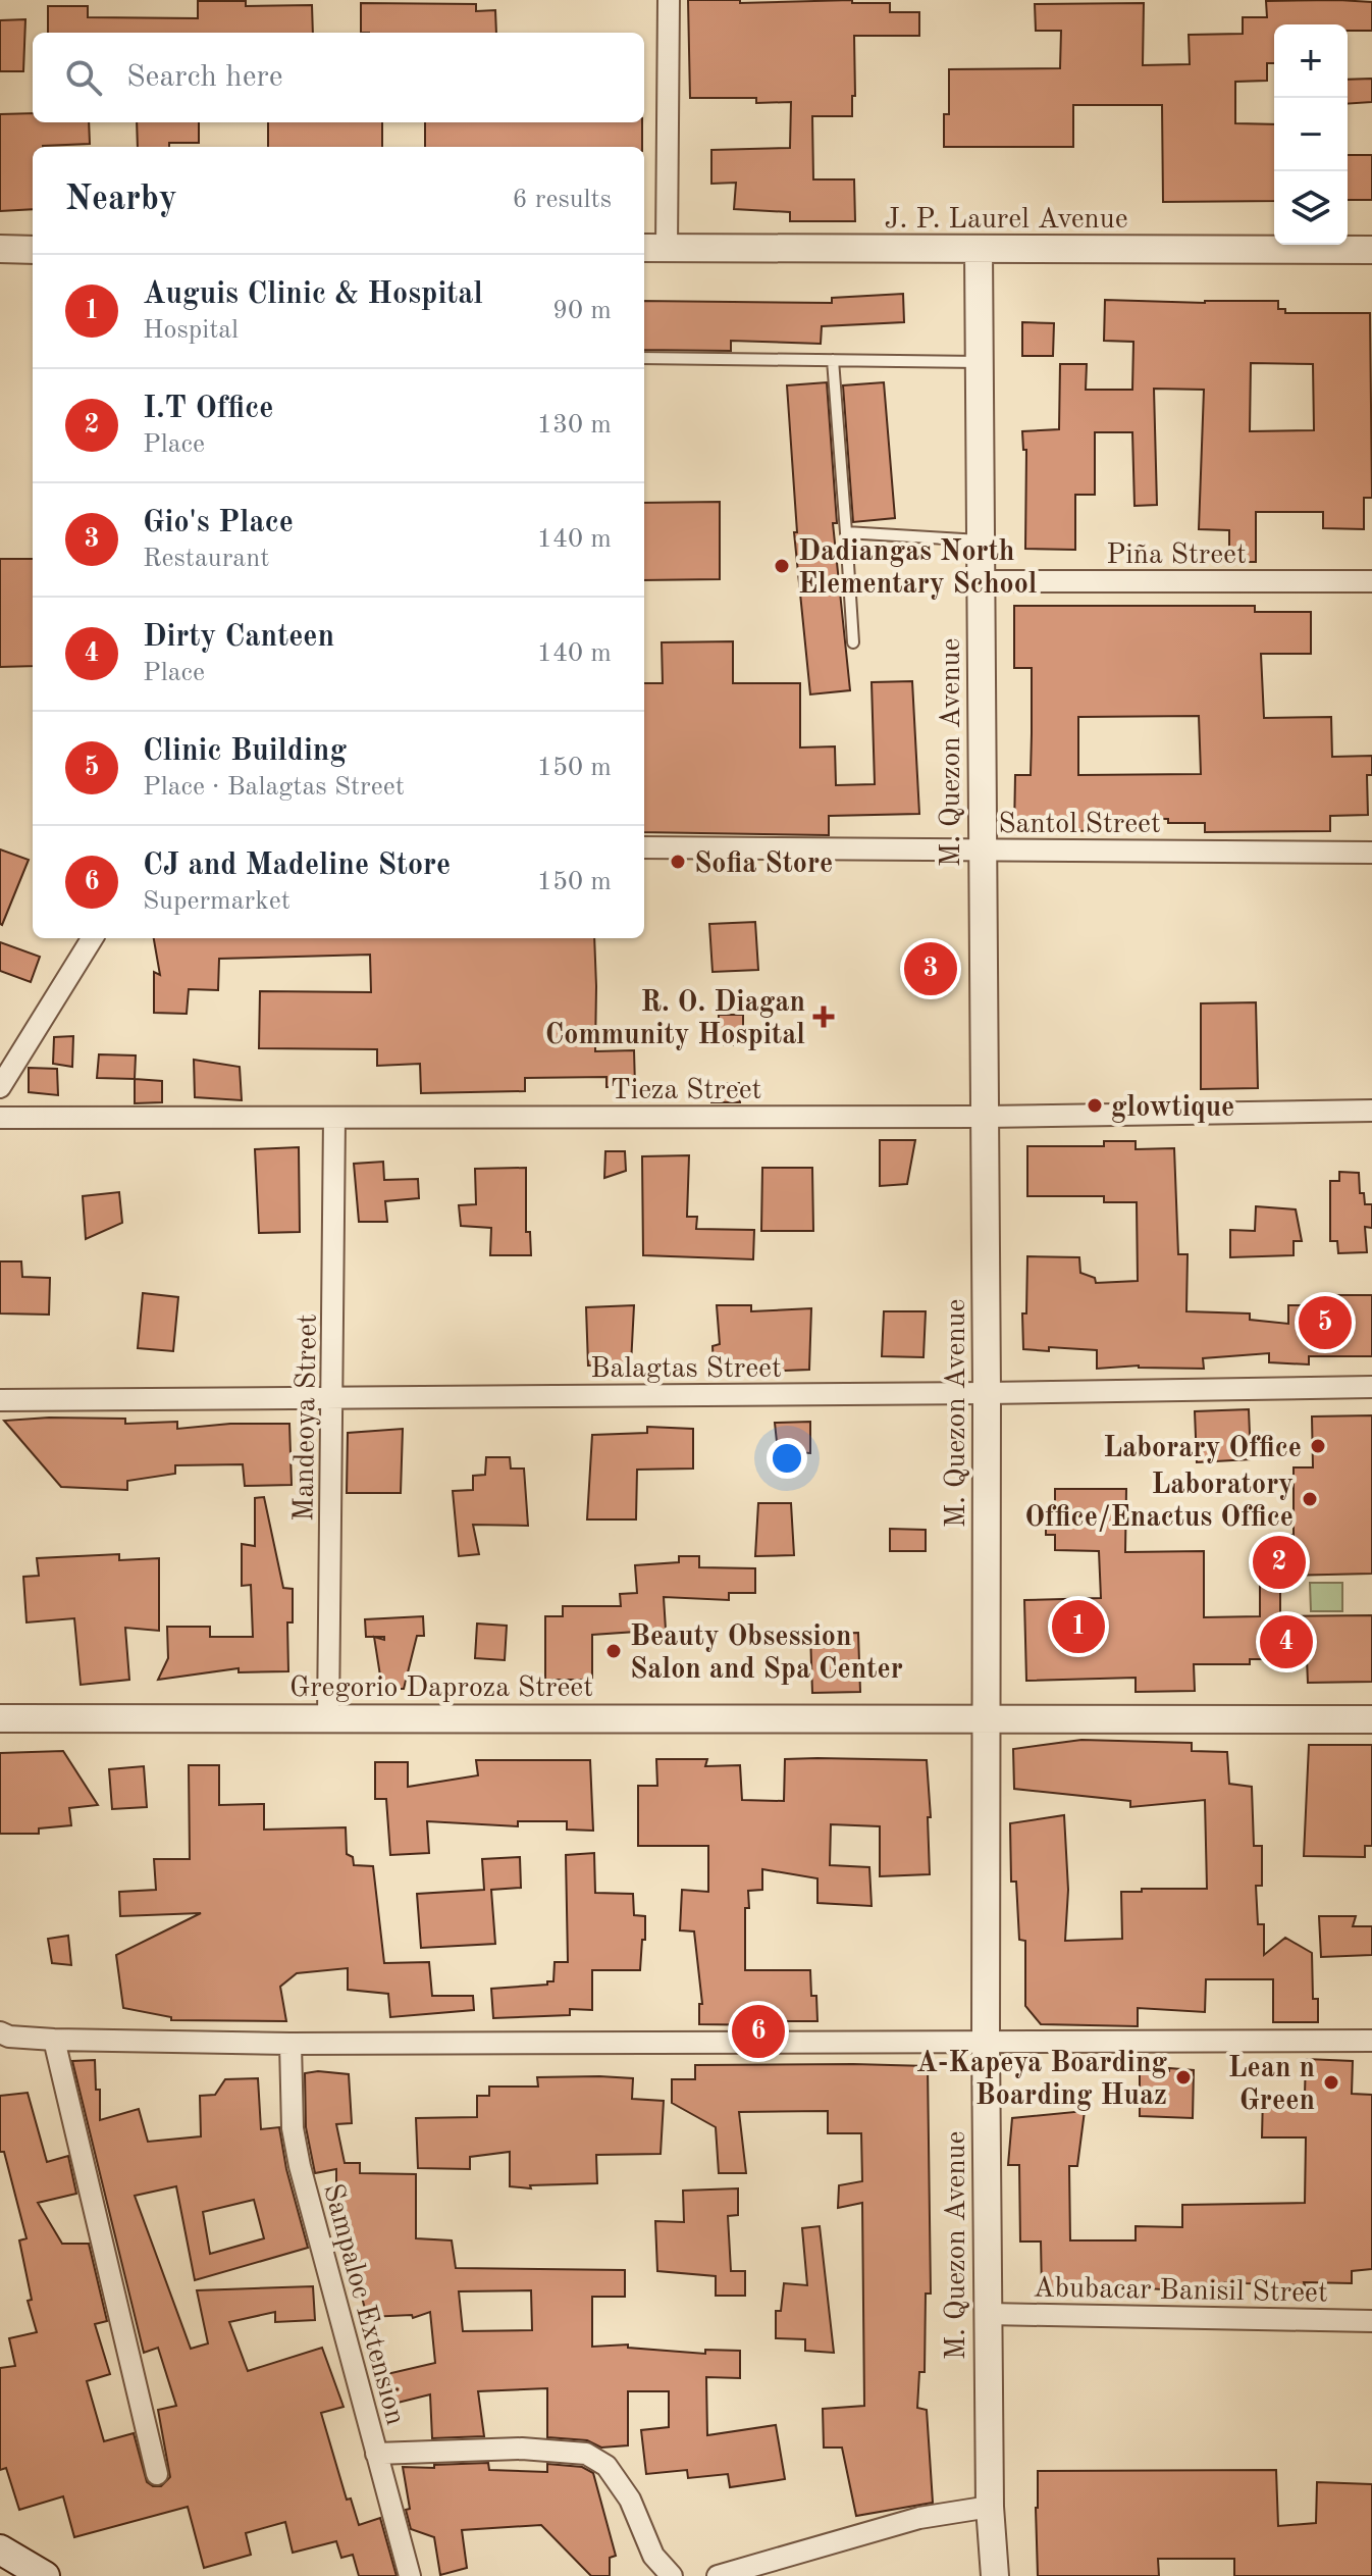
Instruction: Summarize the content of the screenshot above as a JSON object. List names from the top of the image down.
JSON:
{
  "streets": {
    "street": [
      "J. P. Laurel Avenue",
      "Piña Street",
      "M. Quezon Avenue",
      "Santol Street",
      "Tieza Street",
      "Balagtas Street",
      "Mandeoya Street",
      "Gregorio Daproza Street",
      "Abubacar Banisil Street",
      "Sampaloc Extension"
    ]
  },
  "crossings": [
    ["J. P. Laurel Avenue", "M. Quezon Avenue"],
    ["Piña Street", "M. Quezon Avenue"],
    ["M. Quezon Avenue", "Santol Street"],
    ["M. Quezon Avenue", "Tieza Street"],
    ["M. Quezon Avenue", "Balagtas Street"],
    ["M. Quezon Avenue", "Gregorio Daproza Street"],
    ["M. Quezon Avenue", "Abubacar Banisil Street"],
    ["Tieza Street", "Mandeoya Street"],
    ["Balagtas Street", "Mandeoya Street"],
    ["Mandeoya Street", "Gregorio Daproza Street"]
  ],
  "places": {
    "other": [
      "Dadiangas North Elementary School",
      "Sofia Store",
      "glowtique",
      "Laborary Office",
      "Laboratory Office/Enactus Office",
      "Beauty Obsession Salon and Spa Center",
      "A-Kapeya Boarding Boarding Huaz",
      "Lean n Green"
    ],
    "health": ["R. O. Diagan Community Hospital"]
  },
  "page": {
    "map_buttons": ["+", "−"],
    "search": "Search here",
    "heading": ["Nearby", "6 results"],
    "list": [
      {
        "mark": "1",
        "name": "Auguis Clinic & Hospital",
        "note": "Hospital",
        "value": "90 m"
      },
      {
        "mark": "2",
        "name": "I.T Office",
        "note": "Place",
        "value": "130 m"
      },
      {
        "mark": "3",
        "name": "Gio's Place",
        "note": "Restaurant",
        "value": "140 m"
      },
      {
        "mark": "4",
        "name": "Dirty Canteen",
        "note": "Place",
        "value": "140 m"
      },
      {
        "mark": "5",
        "name": "Clinic Building",
        "note": "Place · Balagtas Street",
        "value": "150 m"
      },
      {
        "mark": "6",
        "name": "CJ and Madeline Store",
        "note": "Supermarket",
        "value": "150 m"
      }
    ],
    "pins": [
      "3",
      "5",
      "2",
      "1",
      "4",
      "6"
    ]
  }
}
